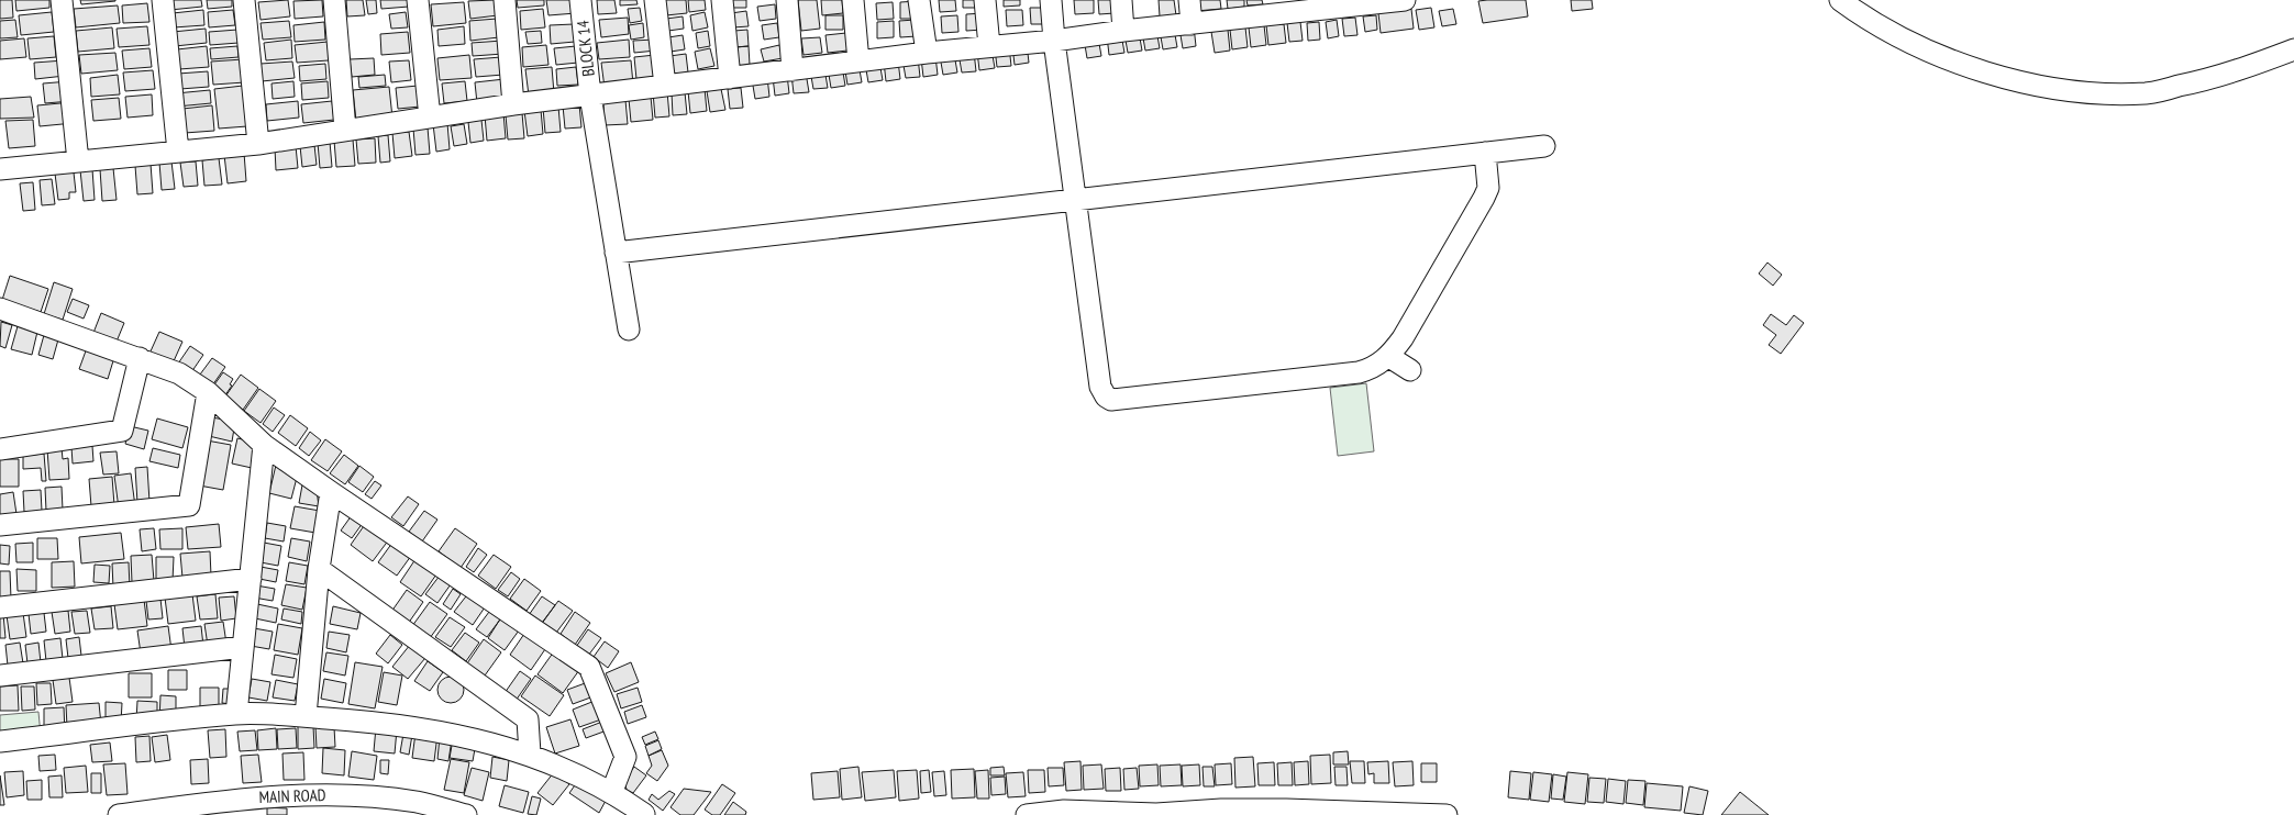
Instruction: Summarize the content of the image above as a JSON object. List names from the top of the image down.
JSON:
{
  "streets": {
    "street": ["BLOCK 14", "MAIN ROAD"]
  }
}
